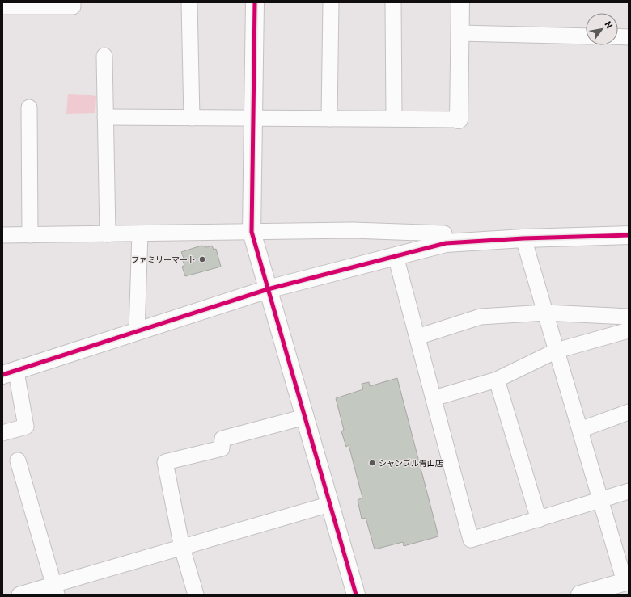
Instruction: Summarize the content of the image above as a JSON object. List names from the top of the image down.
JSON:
{
  "places": ["ファミリーマート", "シャンブル青山店"],
  "north": "top right"
}
